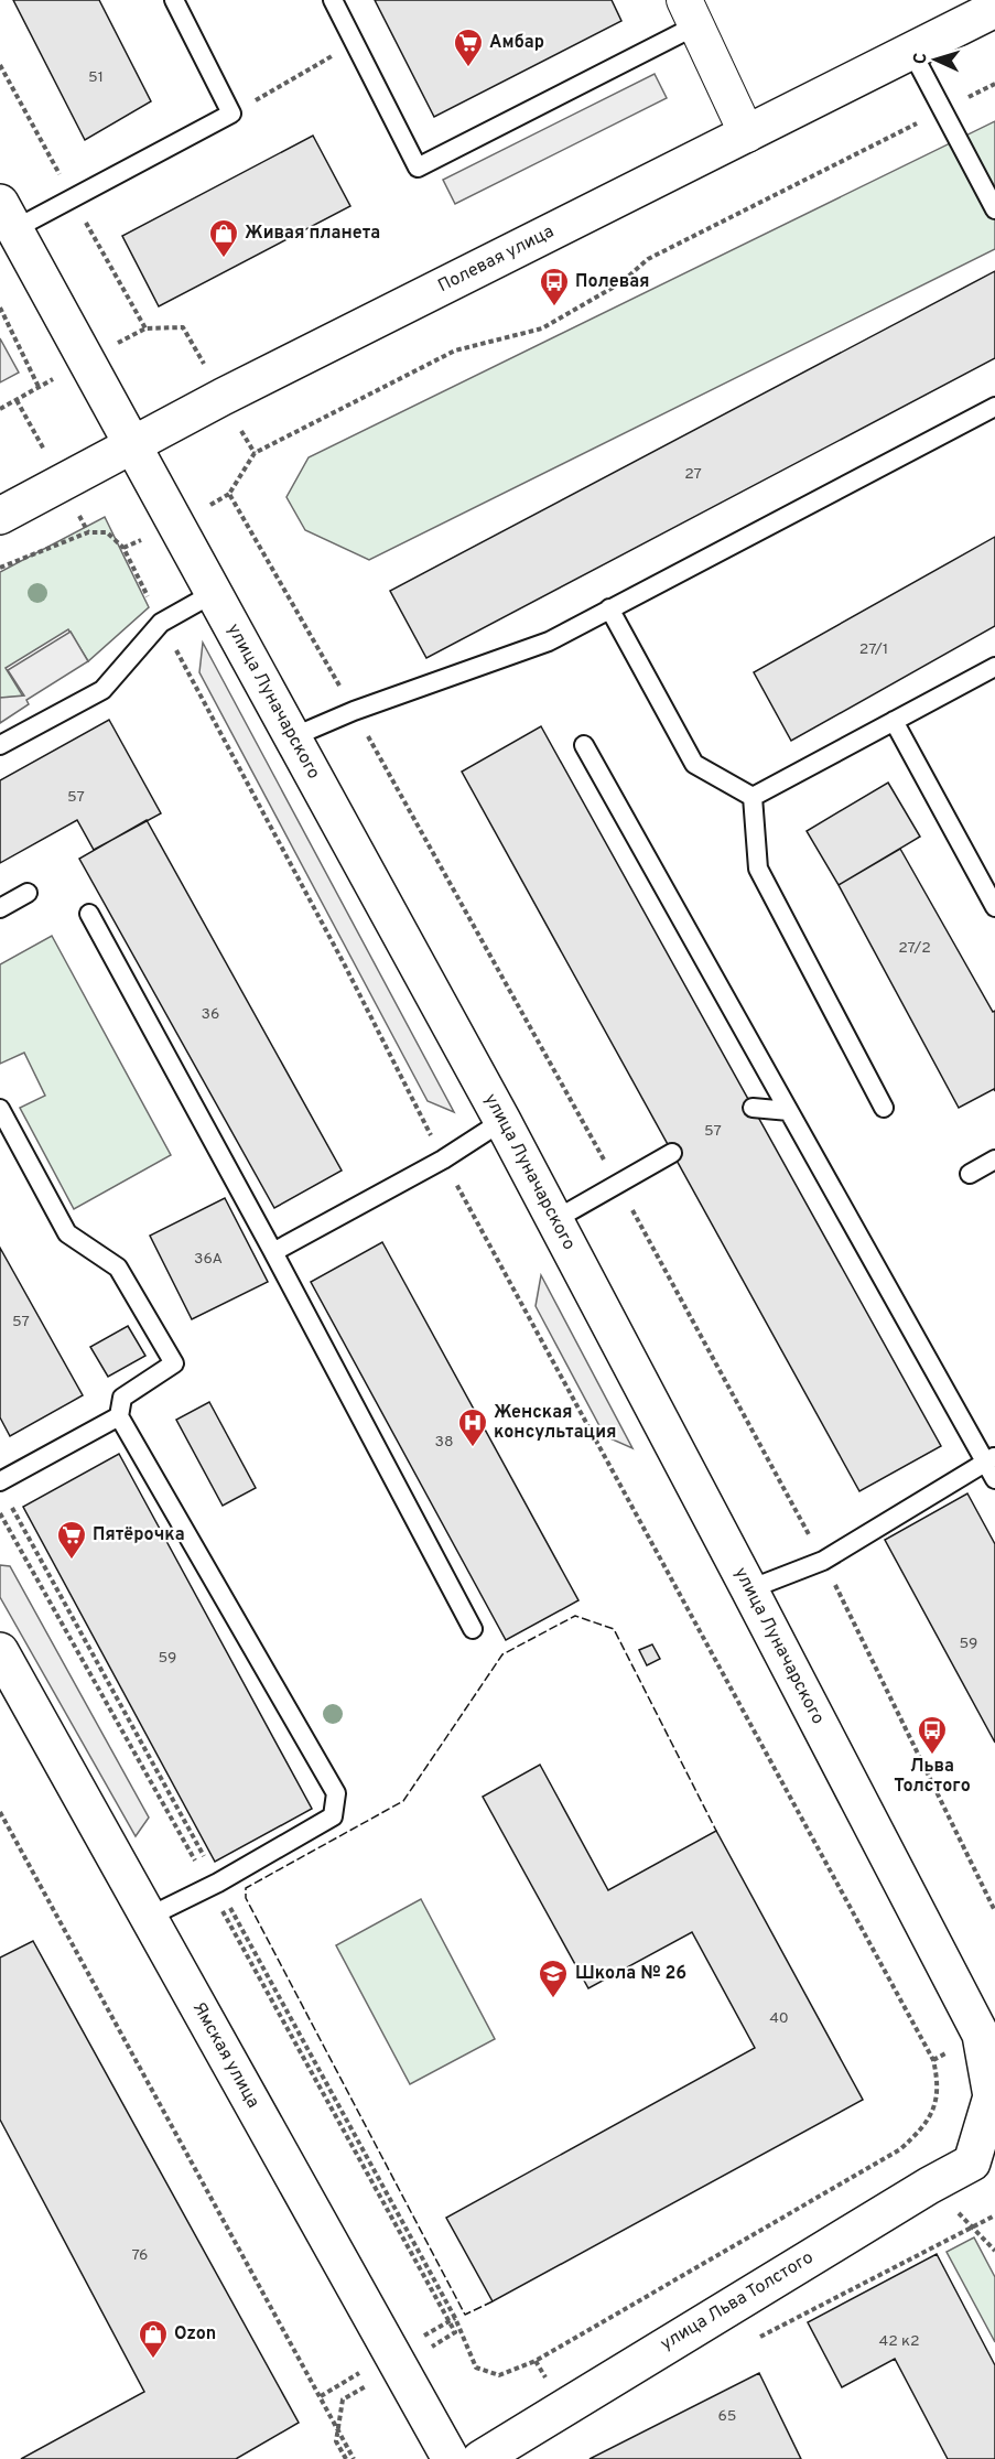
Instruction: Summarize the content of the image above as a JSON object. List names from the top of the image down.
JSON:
{
  "streets": {
    "main road": [
      "Полевая улица",
      "улица Луначарского",
      "Ямская улица",
      "улица Льва Толстого"
    ]
  },
  "crossings": [
    ["Полевая улица", "улица Луначарского"],
    ["улица Луначарского", "улица Льва Толстого"]
  ],
  "places": {
    "supermarket": ["Амбар", "Пятёрочка"],
    "shop": ["Живая планета", "Ozon"],
    "bus stop": ["Полевая", "Льва Толстого"],
    "hospital": ["Женская консультация"],
    "school or university": ["Школа № 26"]
  },
  "house_numbers": [
    "51",
    "27",
    "27/1",
    "57",
    "27/2",
    "36",
    "57",
    "36А",
    "57",
    "38",
    "59",
    "59",
    "40",
    "76",
    "42 к2",
    "65"
  ],
  "north": "left"
}
